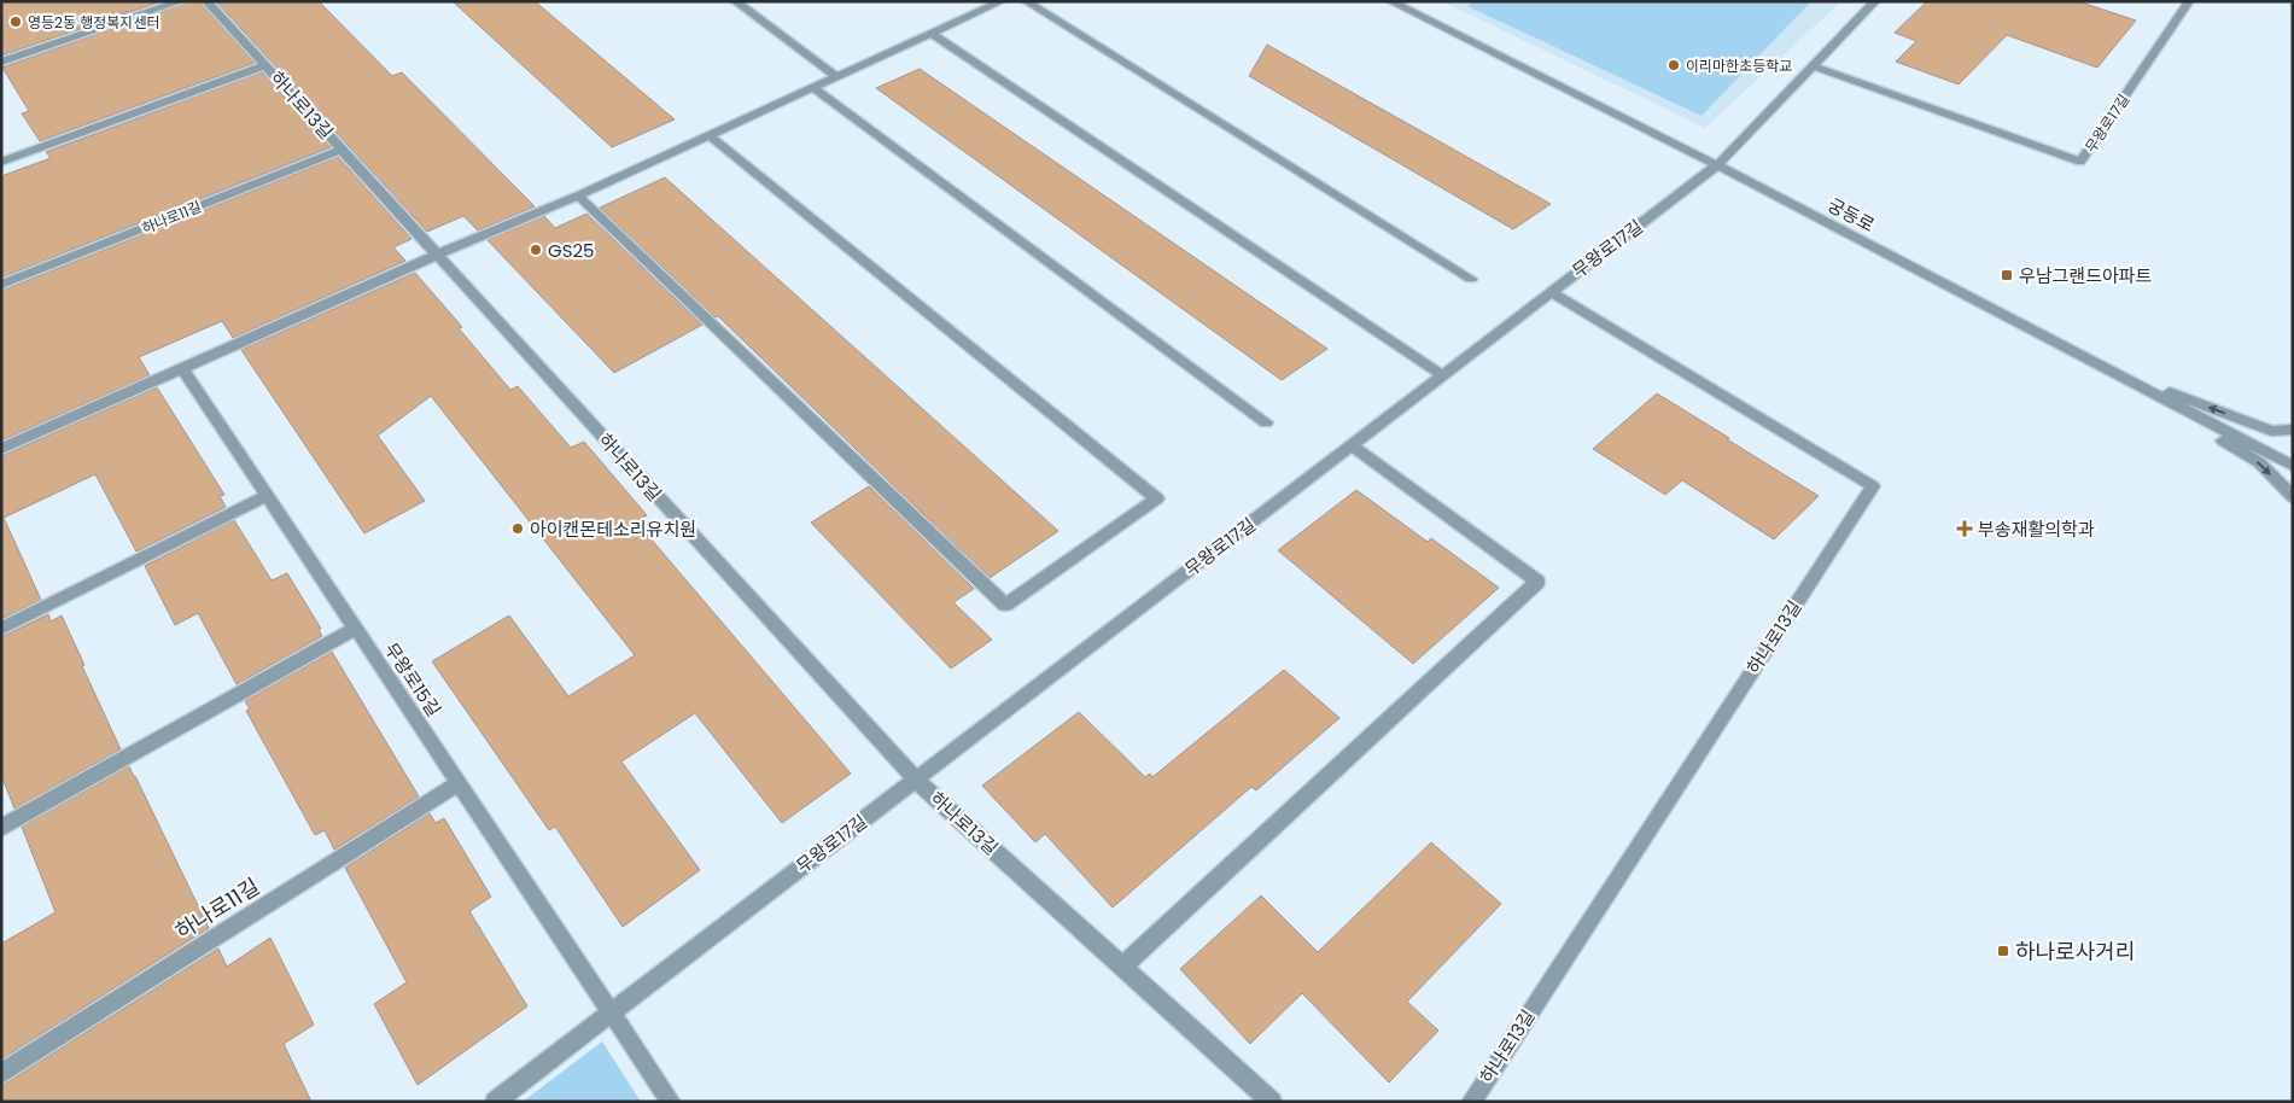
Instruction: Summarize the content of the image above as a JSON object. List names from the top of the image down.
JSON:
{
  "streets": {
    "street": [
      "하나로13길",
      "무왕로17길",
      "궁동로",
      "하나로11길",
      "무왕로15길"
    ]
  },
  "crossings": [
    ["하나로13길", "무왕로17길"],
    ["하나로13길", "하나로11길"],
    ["무왕로17길", "궁동로"],
    ["무왕로17길", "무왕로15길"],
    ["하나로11길", "무왕로15길"]
  ],
  "places": {
    "other": [
      "영등2동 행정복지센터",
      "이리마한초등학교",
      "GS25",
      "아이캔몬테소리유치원"
    ],
    "transit": ["우남그랜드아파트", "하나로사거리"],
    "health": ["부송재활의학과"]
  }
}
